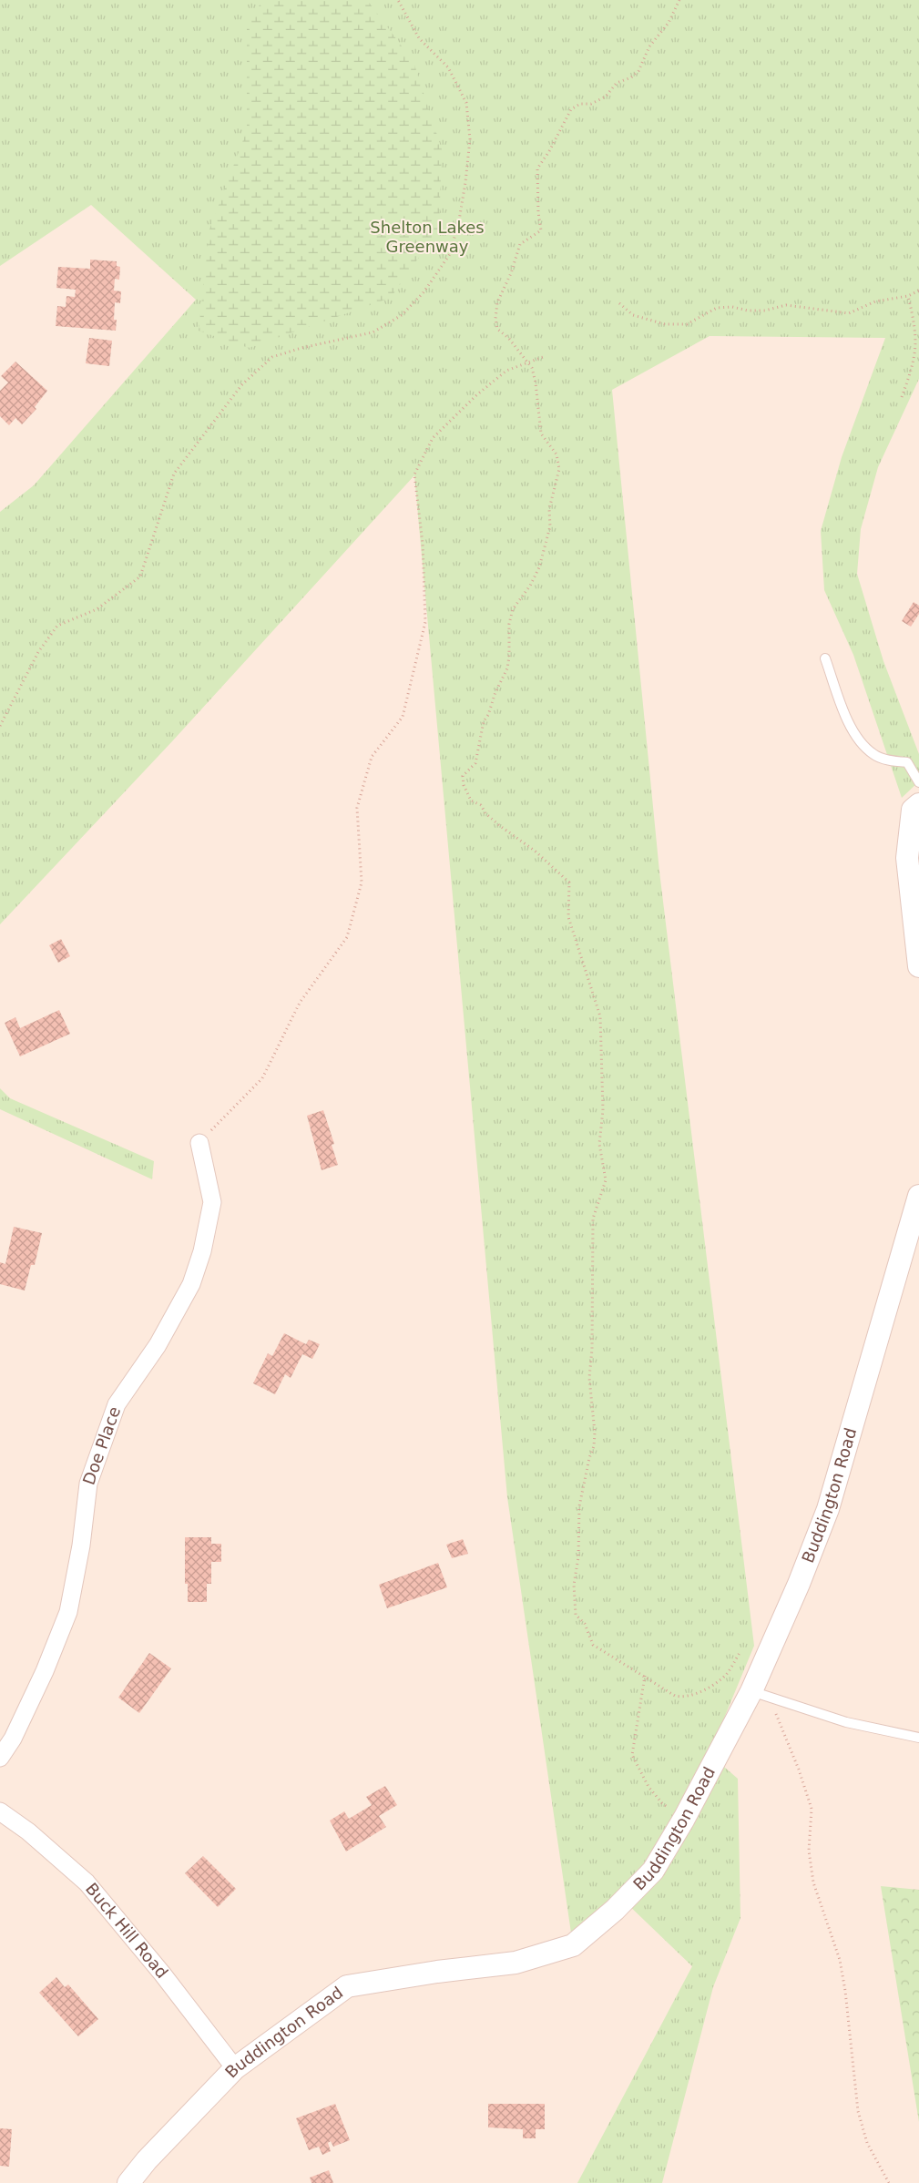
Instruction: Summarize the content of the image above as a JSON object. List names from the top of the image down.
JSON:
{
  "streets": {
    "street": ["Doe Place", "Buddington Road", "Buck Hill Road"]
  },
  "crossings": [
    ["Buddington Road", "Buck Hill Road"]
  ],
  "parks": ["Shelton Lakes Greenway"]
}
